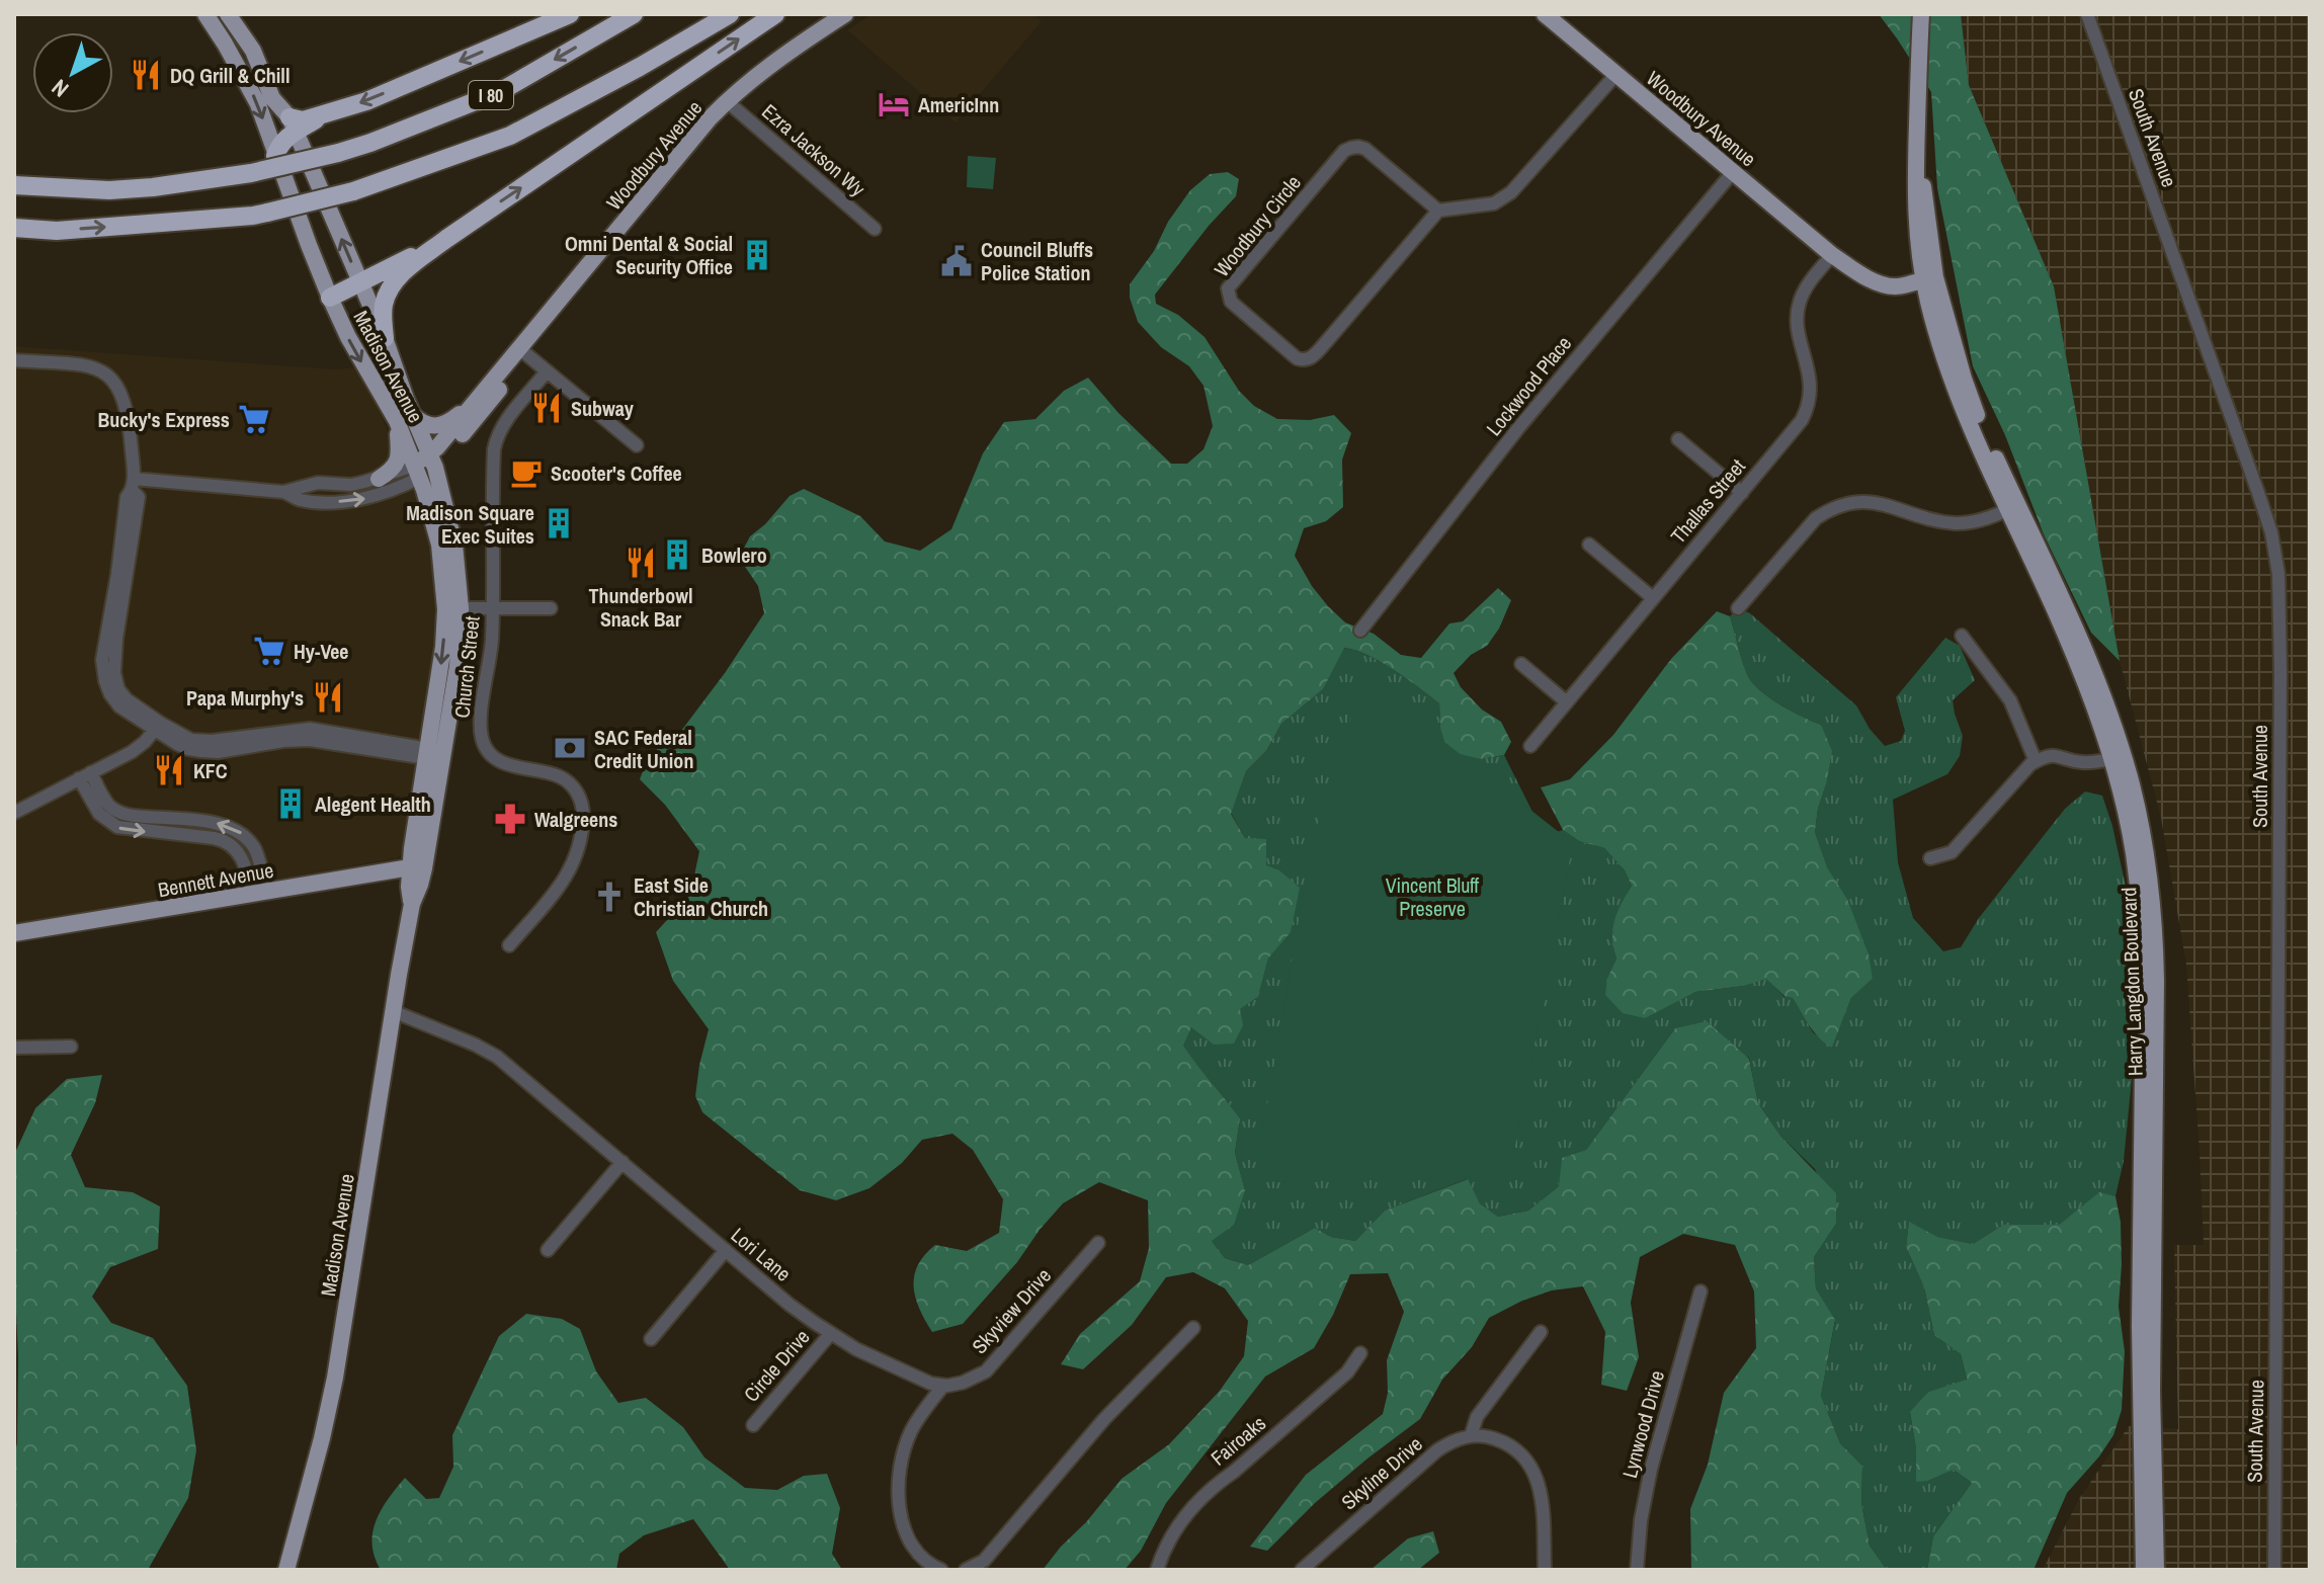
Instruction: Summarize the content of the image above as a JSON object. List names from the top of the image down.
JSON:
{
  "streets": {
    "highway": ["I 80"],
    "main road": [
      "Woodbury Avenue",
      "Madison Avenue",
      "Bennett Avenue",
      "Harry Langdon Boulevard"
    ],
    "street": [
      "South Avenue",
      "Ezra Jackson Wy",
      "Woodbury Circle",
      "Lockwood Place",
      "Thallas Street",
      "Church Street",
      "Lori Lane",
      "Skyview Drive",
      "Circle Drive",
      "Lynwood Drive",
      "Fairoaks",
      "Skyline Drive"
    ]
  },
  "crossings": [
    ["Woodbury Avenue", "Ezra Jackson Wy"],
    ["Woodbury Avenue", "Madison Avenue"],
    ["Woodbury Avenue", "Lockwood Place"],
    ["Woodbury Avenue", "Thallas Street"],
    ["Woodbury Avenue", "Harry Langdon Boulevard"],
    ["Madison Avenue", "Bennett Avenue"],
    ["Madison Avenue", "Lori Lane"],
    ["Lori Lane", "Skyview Drive"],
    ["Lori Lane", "Circle Drive"]
  ],
  "parks": ["Vincent Bluff Preserve"],
  "places": {
    "restaurant": [
      "DQ Grill & Chill",
      "Subway",
      "Thunderbowl Snack Bar",
      "Papa Murphy's",
      "KFC"
    ],
    "hotel": ["AmericInn"],
    "building": [
      "Omni Dental & Social Security Office",
      "Madison Square Exec Suites",
      "Bowlero",
      "Alegent Health"
    ],
    "public building": ["Council Bluffs Police Station"],
    "supermarket": ["Bucky's Express", "Hy-Vee"],
    "cafe": ["Scooter's Coffee"],
    "bank": ["SAC Federal Credit Union"],
    "pharmacy": ["Walgreens"],
    "church": ["East Side Christian Church"]
  },
  "north": "bottom left"
}
